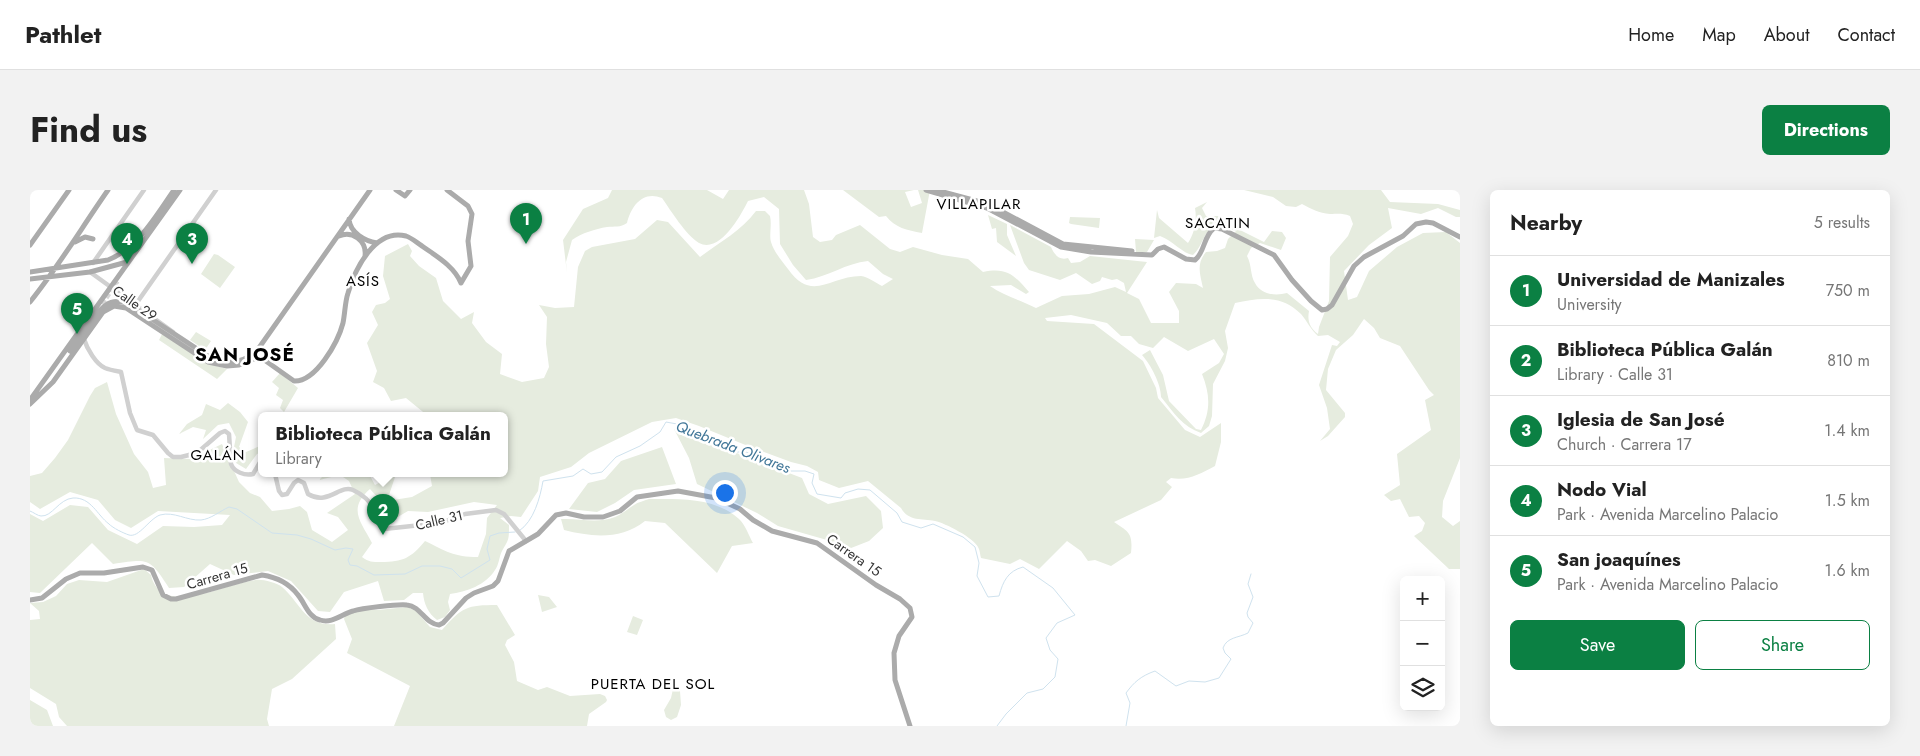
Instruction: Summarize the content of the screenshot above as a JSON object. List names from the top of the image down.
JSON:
{
  "streets": {
    "main road": ["Carrera 15"],
    "street": ["Calle 29", "Calle 31"]
  },
  "crossings": [
    ["Calle 31", "Carrera 15"]
  ],
  "districts": [
    "VILLAPILAR",
    "SACATIN",
    "ASÍS",
    "SAN JOSÉ",
    "GALÁN",
    "PUERTA DEL SOL"
  ],
  "water": ["Quebrada Olivares"],
  "page": {
    "header": "Pathlet",
    "nav": [
      "Home",
      "Map",
      "About",
      "Contact"
    ],
    "title": "Find us",
    "buttons": [
      "Directions",
      ["Save", "Share"]
    ],
    "heading": ["Nearby", "5 results"],
    "pins": [
      "1",
      "3",
      "4",
      "5",
      "2"
    ],
    "list": [
      {
        "mark": "1",
        "name": "Universidad de Manizales",
        "note": "University",
        "value": "750 m"
      },
      {
        "mark": "2",
        "name": "Biblioteca Pública Galán",
        "note": "Library · Calle 31",
        "value": "810 m"
      },
      {
        "mark": "3",
        "name": "Iglesia de San José",
        "note": "Church · Carrera 17",
        "value": "1.4 km"
      },
      {
        "mark": "4",
        "name": "Nodo Vial",
        "note": "Park · Avenida Marcelino Palacio",
        "value": "1.5 km"
      },
      {
        "mark": "5",
        "name": "San joaquínes",
        "note": "Park · Avenida Marcelino Palacio",
        "value": "1.6 km"
      }
    ],
    "popup": ["Biblioteca Pública Galán", "Library"],
    "map_buttons": ["+", "−"]
  }
}
